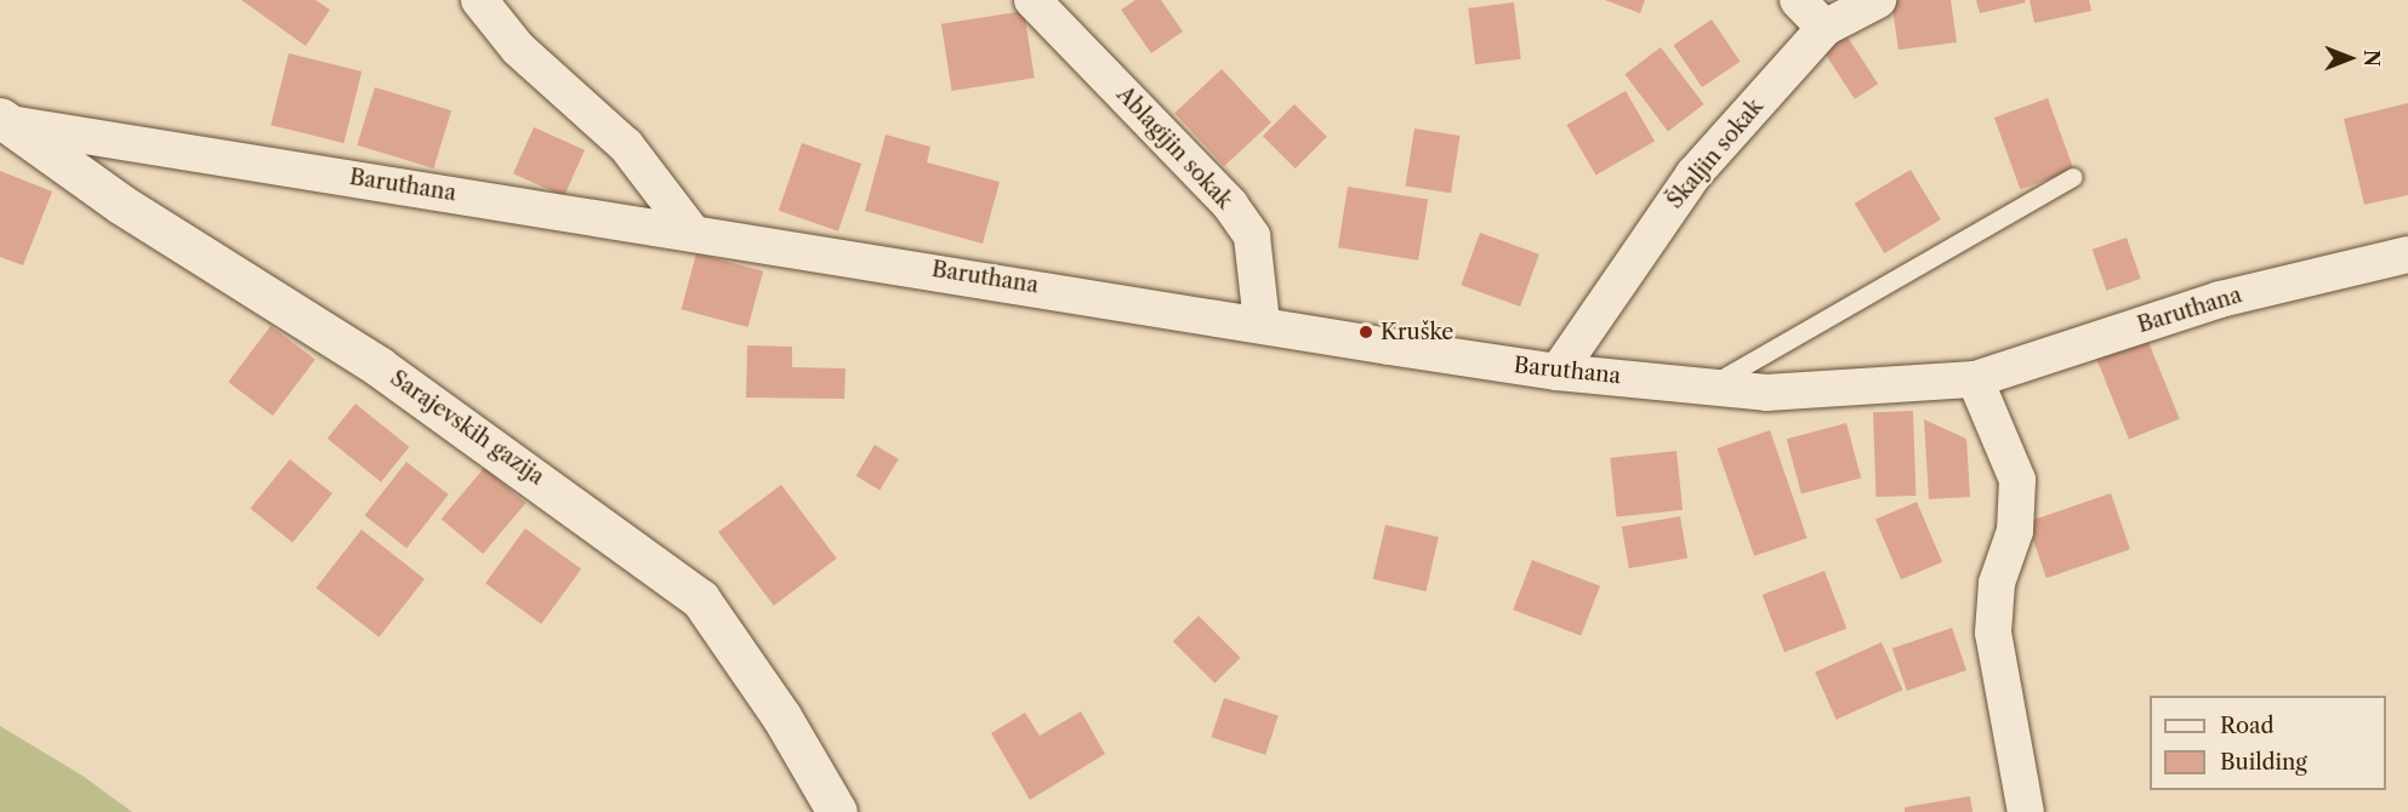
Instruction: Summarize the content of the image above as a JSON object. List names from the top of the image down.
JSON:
{
  "streets": {
    "main road": ["Sarajevskih gazija"],
    "street": ["Ablagijin sokak", "Škaljin sokak", "Baruthana"]
  },
  "crossings": [
    ["Ablagijin sokak", "Baruthana"],
    ["Škaljin sokak", "Baruthana"],
    ["Baruthana", "Sarajevskih gazija"]
  ],
  "places": ["Kruške"],
  "legend": ["Road", "Building"],
  "north": "right"
}
